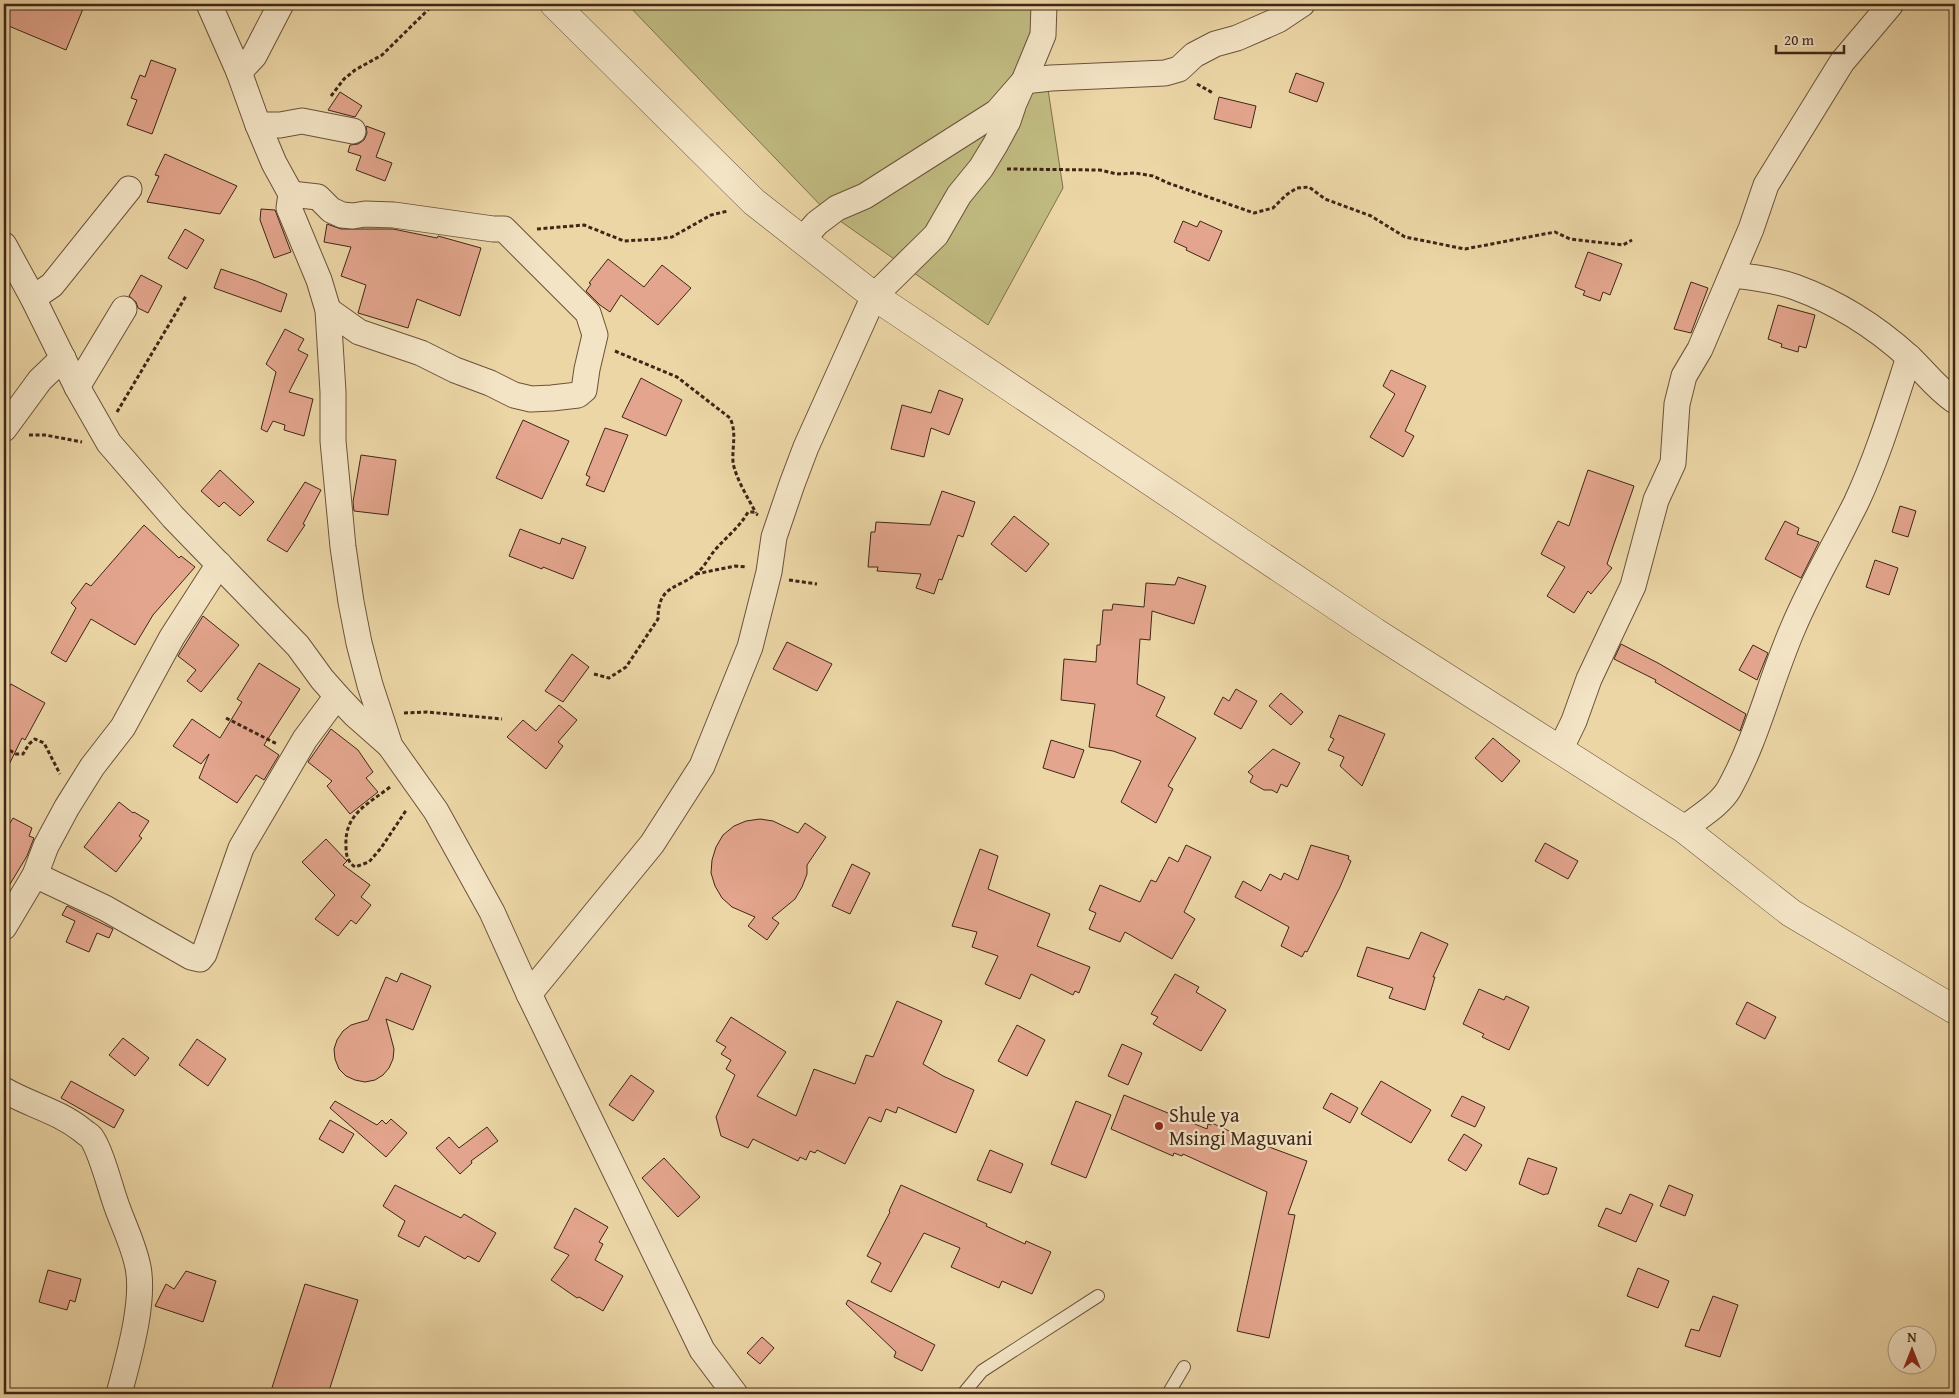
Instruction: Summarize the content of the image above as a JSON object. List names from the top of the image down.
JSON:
{
  "places": ["Shule ya Msingi Maguvani"],
  "scale_bar": "20 m",
  "north": "top"
}
